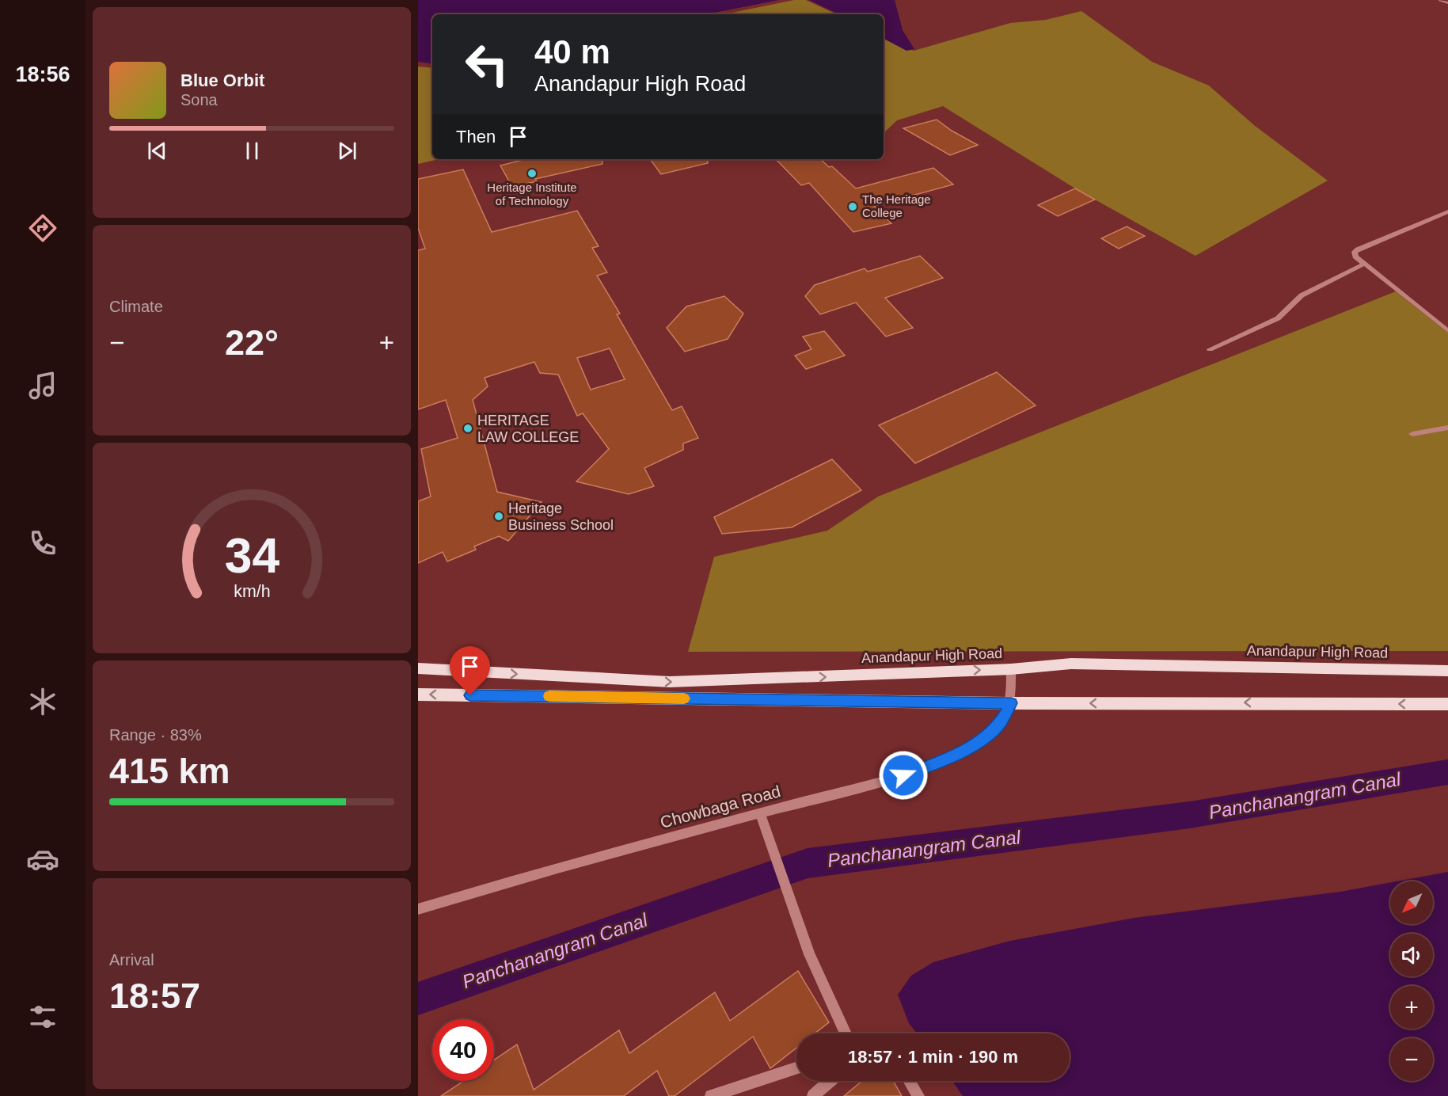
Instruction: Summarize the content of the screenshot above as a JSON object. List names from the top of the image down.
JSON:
{
  "streets": {
    "main road": ["Anandapur High Road"],
    "street": ["Chowbaga Road"]
  },
  "water": ["Panchanangram Canal"],
  "places": [
    "Heritage Institute of Technology",
    "The Heritage College",
    "HERITAGE LAW COLLEGE",
    "Heritage Business School"
  ],
  "north": "bottom left",
  "page": {
    "tabs": "18:56",
    "turn": ["40 m", "Anandapur High Road"],
    "song": ["Blue Orbit", "Sona"],
    "then": "Then",
    "tile": [
      "Climate",
      ["Range · 83%", "415 km"],
      ["Arrival", "18:57"]
    ],
    "heat": ["−", "22°", "+"],
    "map_buttons": ["+", "−"],
    "limit": "40",
    "trip": "18:57 · 1 min · 190 m",
    "gauge": ["34", "km/h"]
  }
}
